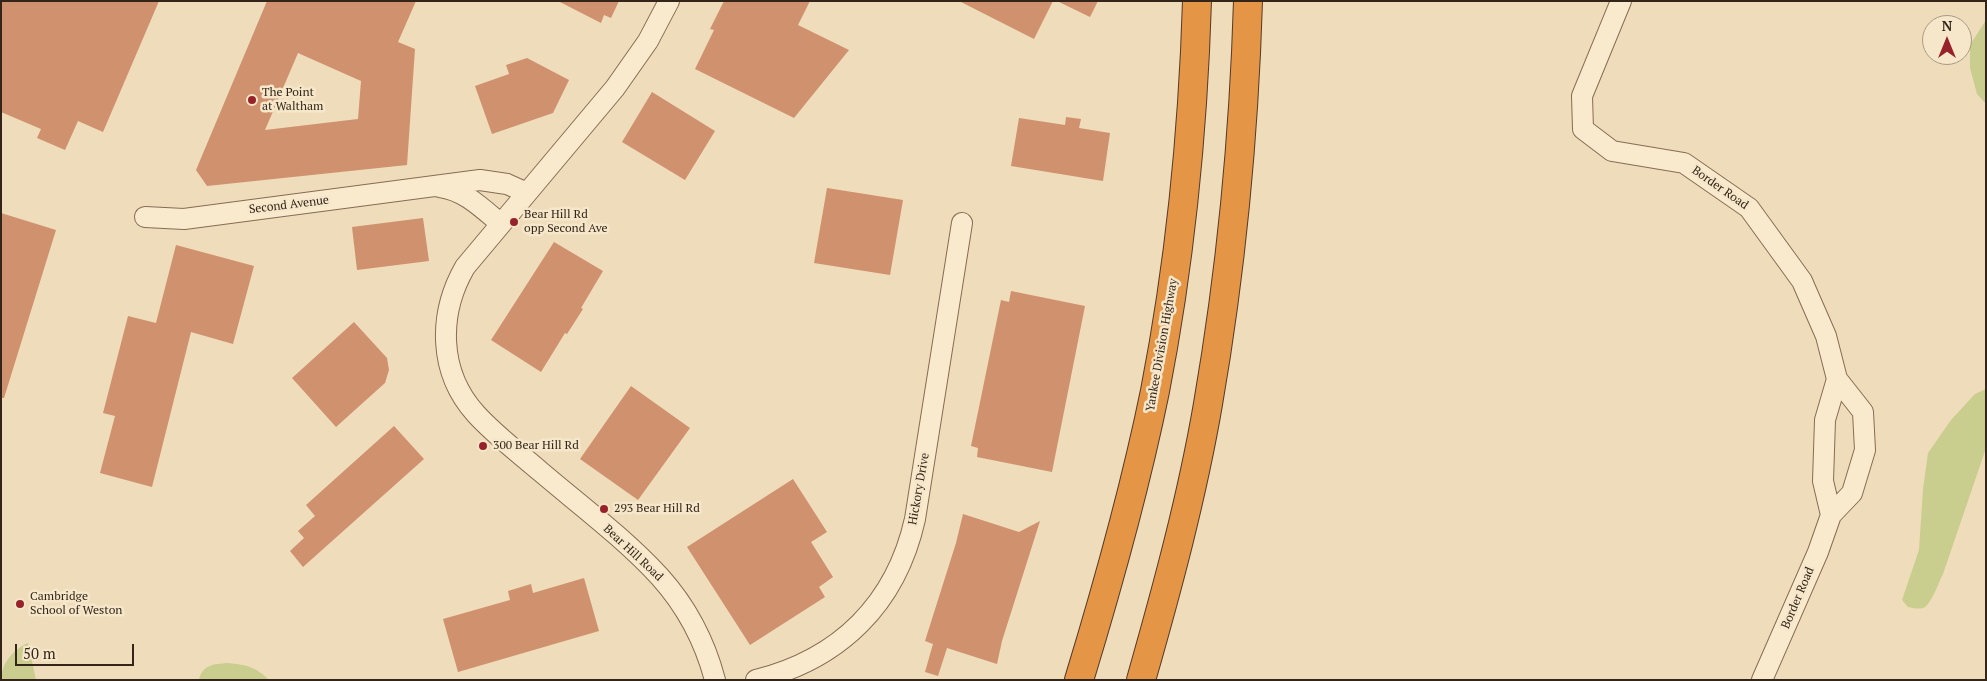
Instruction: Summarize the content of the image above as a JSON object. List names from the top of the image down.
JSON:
{
  "streets": {
    "highway": ["Yankee Division Highway"],
    "street": [
      "Border Road",
      "Second Avenue",
      "Hickory Drive",
      "Bear Hill Road"
    ]
  },
  "crossings": [
    ["Second Avenue", "Bear Hill Road"]
  ],
  "places": [
    "The Point at Waltham",
    "Bear Hill Rd opp Second Ave",
    "300 Bear Hill Rd",
    "293 Bear Hill Rd",
    "Cambridge School of Weston"
  ],
  "scale_bar": "50 m",
  "north": "top"
}
